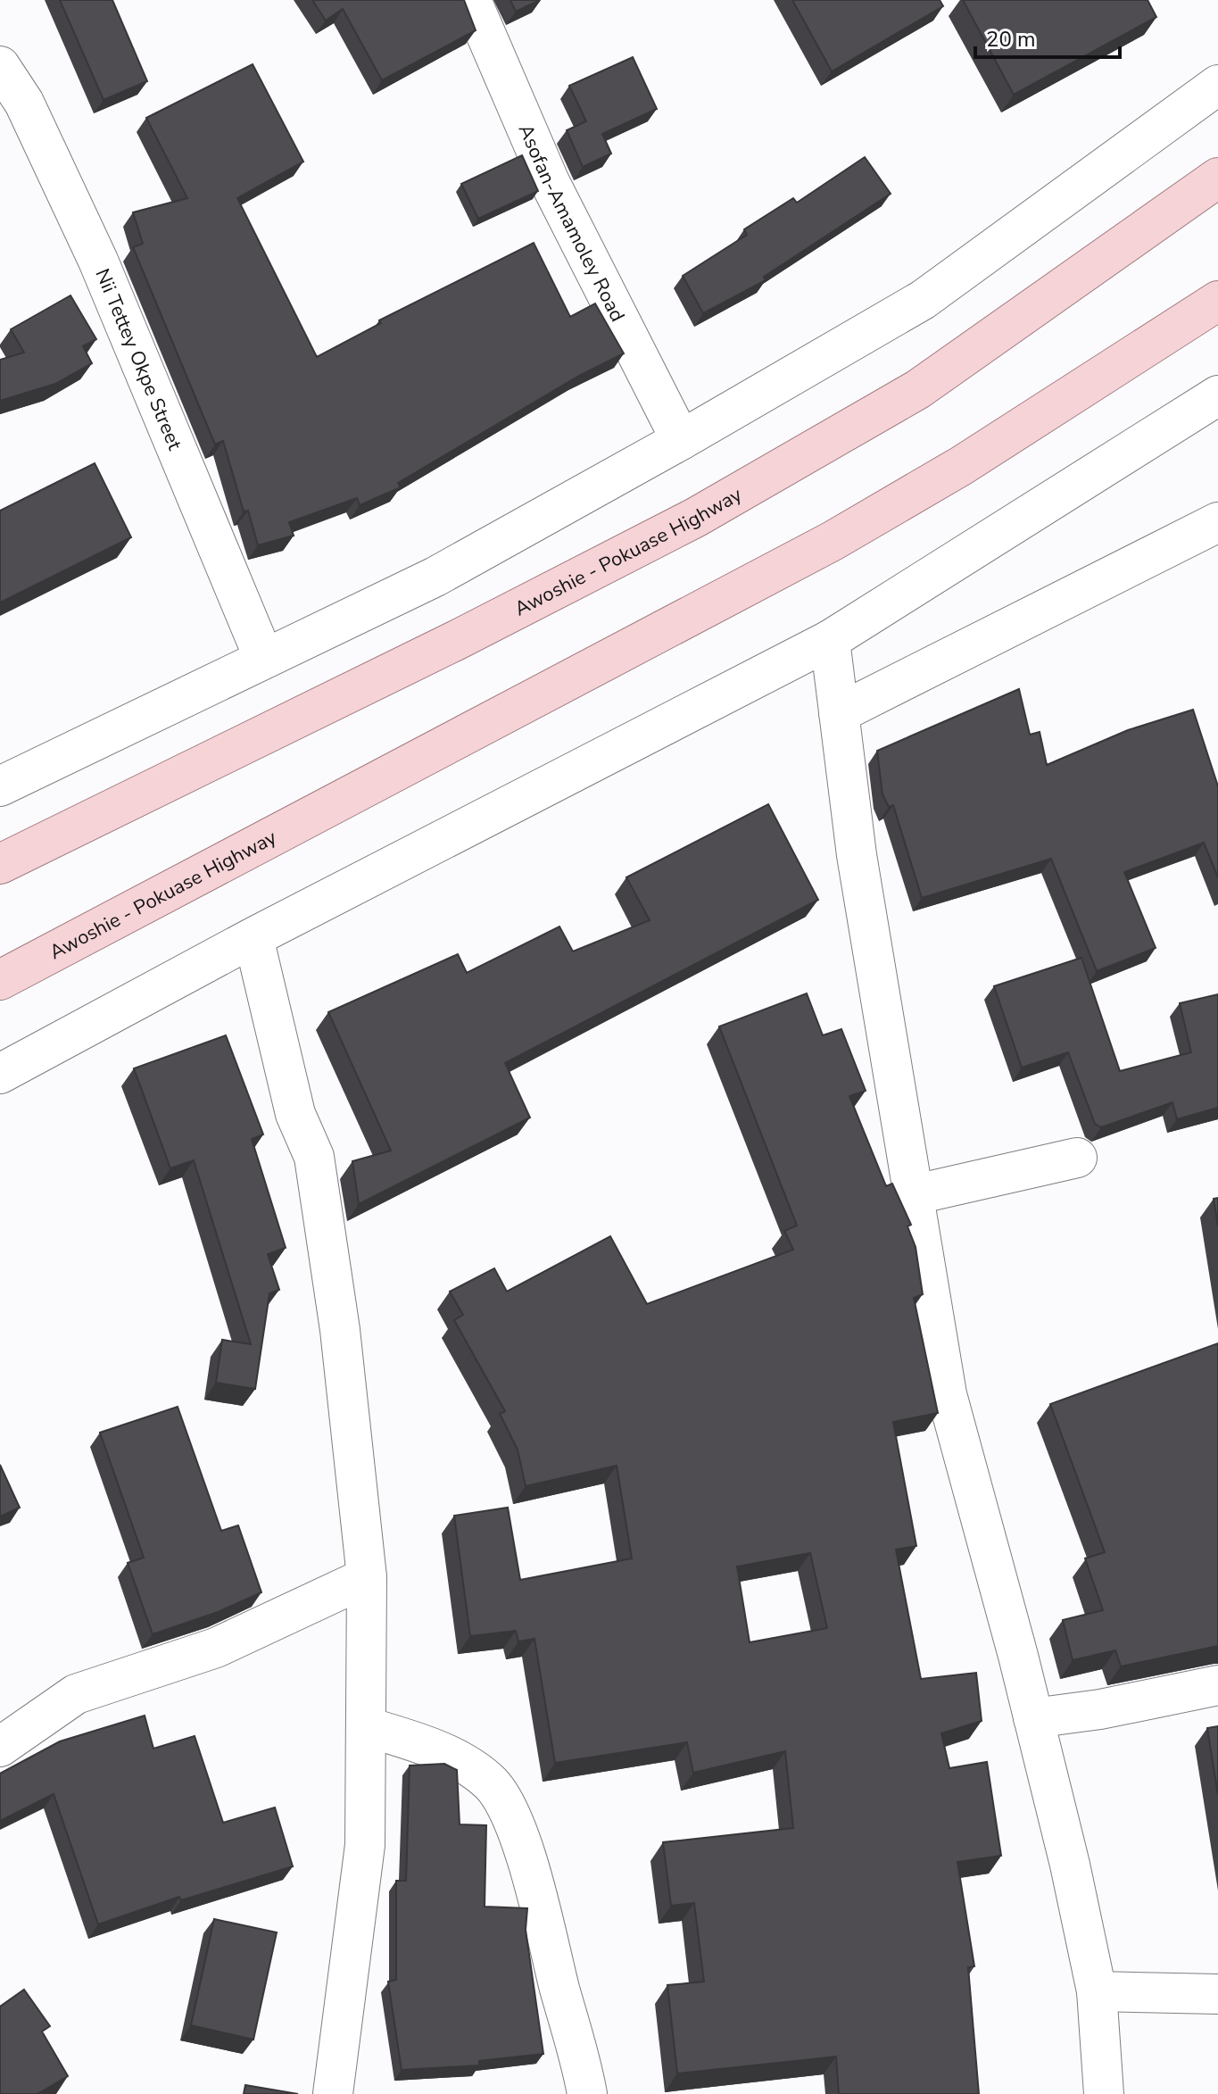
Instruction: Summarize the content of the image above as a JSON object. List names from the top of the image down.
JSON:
{
  "streets": {
    "main road": ["Awoshie - Pokuase Highway"],
    "street": ["Asofan-Amamoley Road", "Nii Tettey Okpe Street"]
  },
  "scale_bar": "20 m"
}
